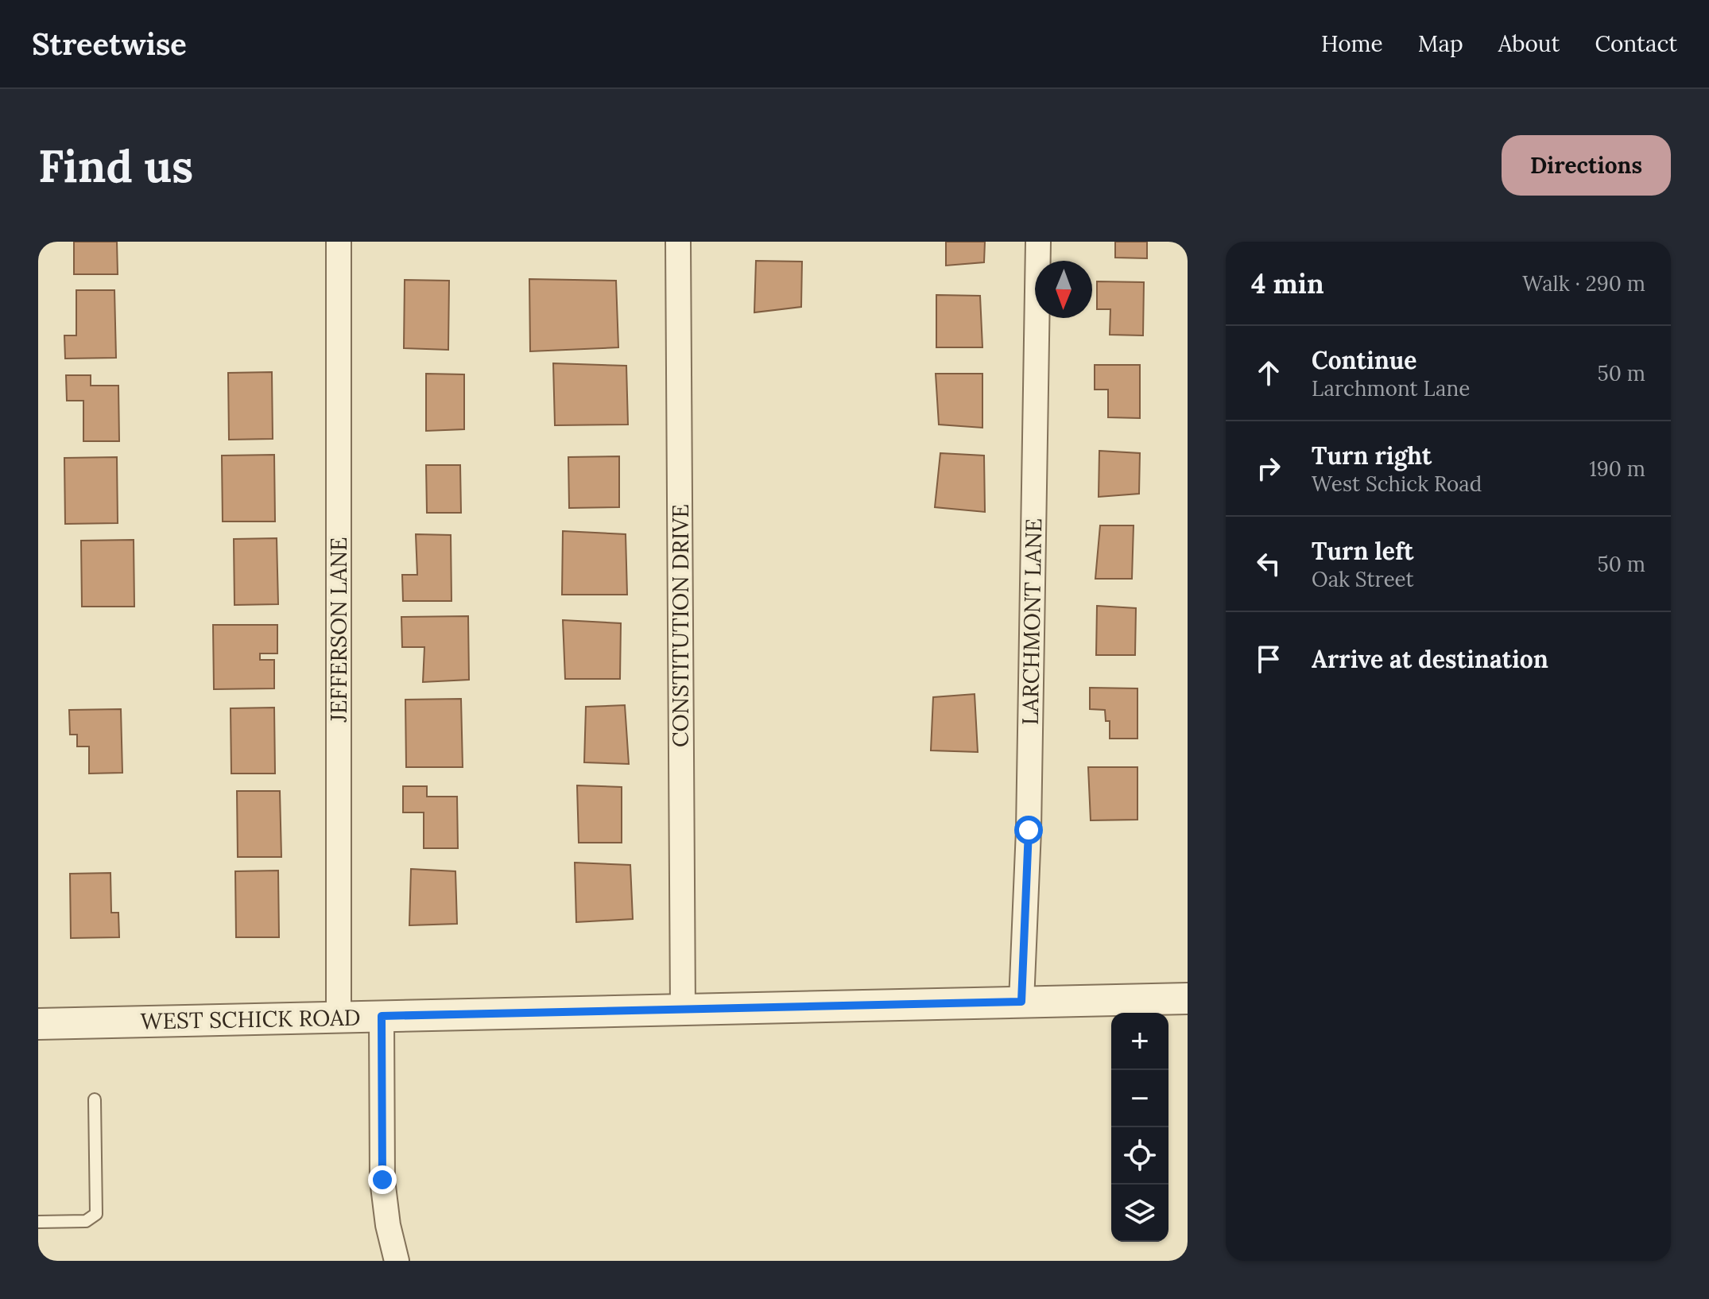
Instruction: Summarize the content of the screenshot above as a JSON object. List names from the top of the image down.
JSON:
{
  "streets": {
    "street": [
      "LARCHMONT LANE",
      "CONSTITUTION DRIVE",
      "JEFFERSON LANE",
      "WEST SCHICK ROAD"
    ]
  },
  "crossings": [
    ["LARCHMONT LANE", "WEST SCHICK ROAD"],
    ["CONSTITUTION DRIVE", "WEST SCHICK ROAD"],
    ["JEFFERSON LANE", "WEST SCHICK ROAD"]
  ],
  "north": "bottom",
  "page": {
    "header": "Streetwise",
    "nav": [
      "Home",
      "Map",
      "About",
      "Contact"
    ],
    "buttons": "Directions",
    "title": "Find us",
    "heading": ["4 min", "Walk · 290 m"],
    "list": [
      ["Continue", "Larchmont Lane", "50 m"],
      ["Turn right", "West Schick Road", "190 m"],
      ["Turn left", "Oak Street", "50 m"],
      "Arrive at destination"
    ],
    "map_buttons": ["+", "−"]
  }
}
